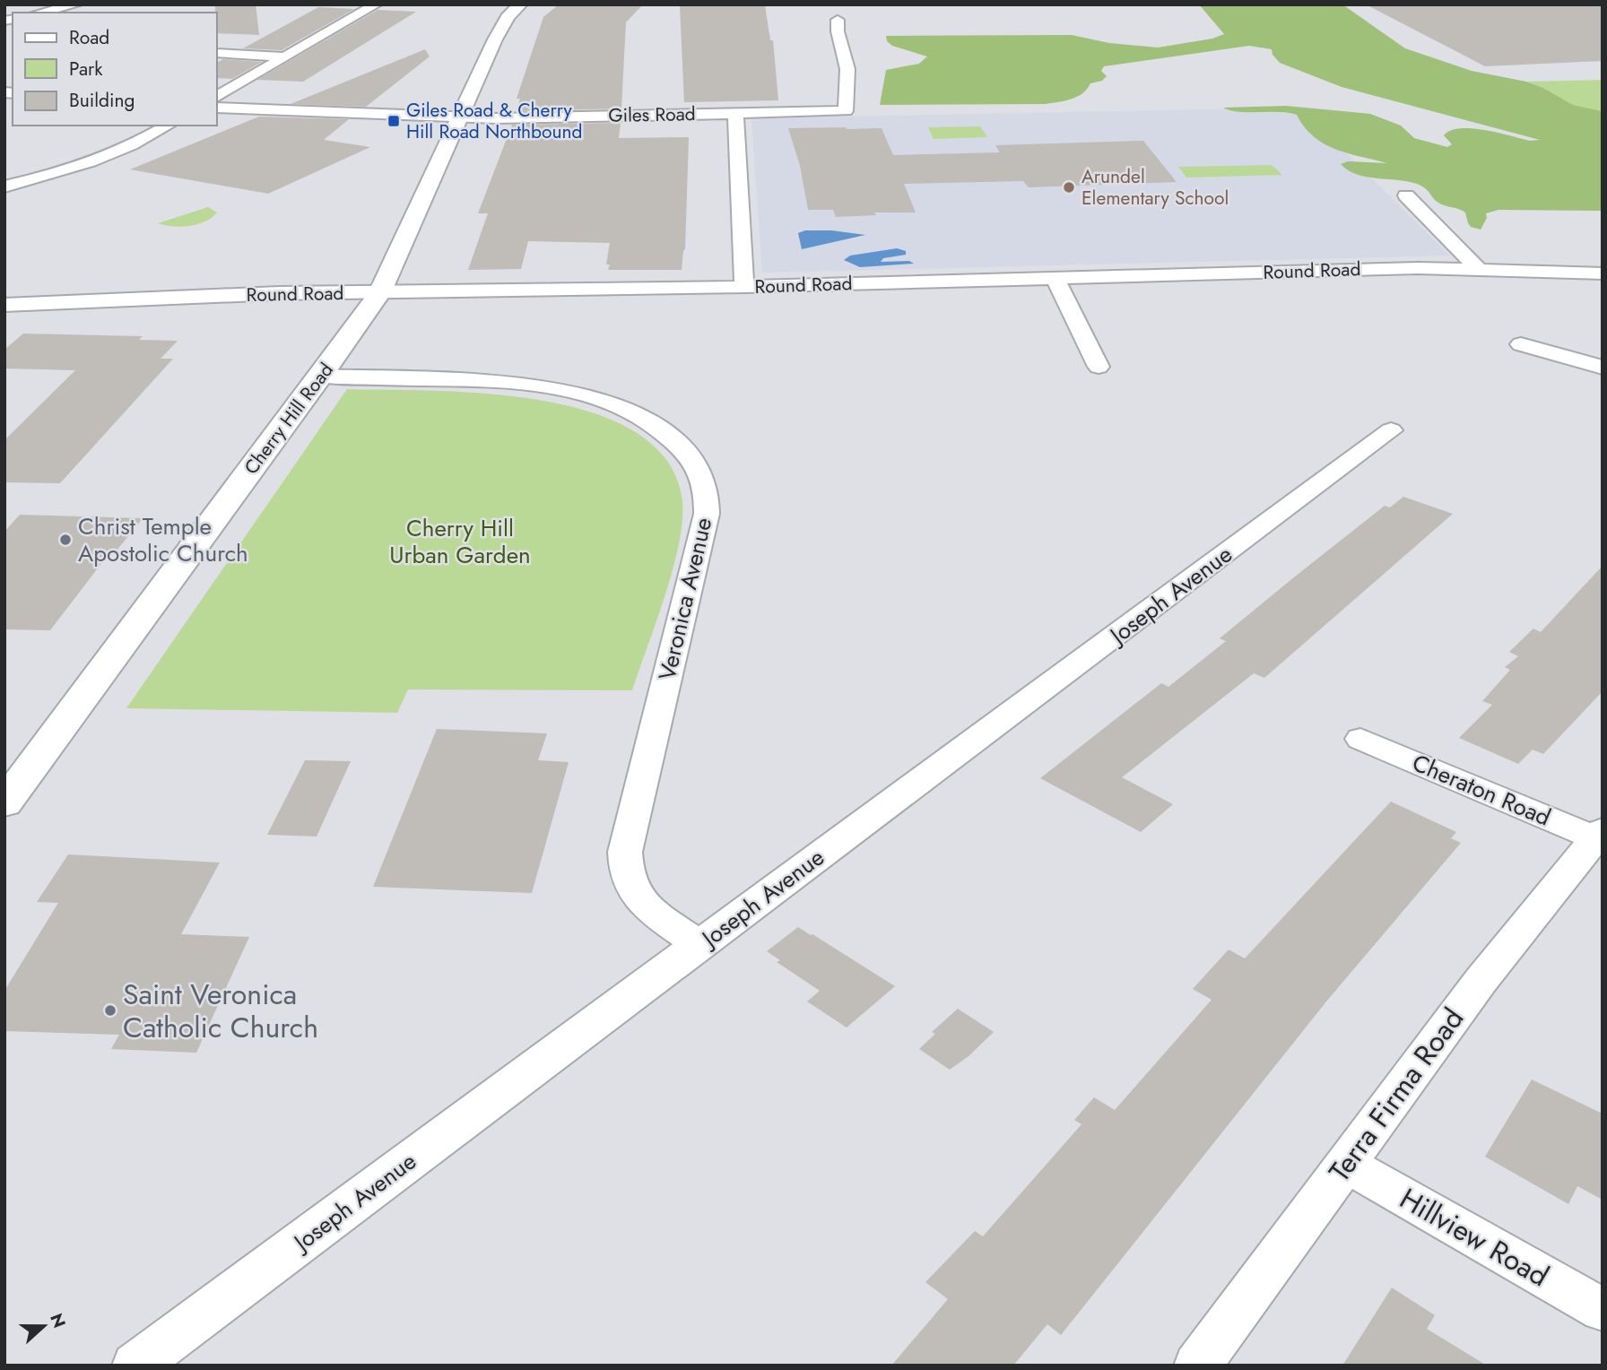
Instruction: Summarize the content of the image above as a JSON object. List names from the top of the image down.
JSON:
{
  "streets": {
    "street": [
      "Giles Road",
      "Round Road",
      "Cherry Hill Road",
      "Joseph Avenue",
      "Veronica Avenue",
      "Cheraton Road",
      "Terra Firma Road",
      "Hillview Road"
    ]
  },
  "crossings": [
    ["Giles Road", "Cherry Hill Road"],
    ["Round Road", "Cherry Hill Road"],
    ["Cherry Hill Road", "Veronica Avenue"],
    ["Joseph Avenue", "Veronica Avenue"],
    ["Cheraton Road", "Terra Firma Road"],
    ["Terra Firma Road", "Hillview Road"]
  ],
  "parks": ["Cherry Hill Urban Garden"],
  "places": {
    "transit": ["Giles Road & Cherry Hill Road Northbound"],
    "other": ["Arundel Elementary School", "Christ Temple Apostolic Church", "Saint Veronica Catholic Church"]
  },
  "legend": ["Road", "Park", "Building"],
  "north": "right"
}
